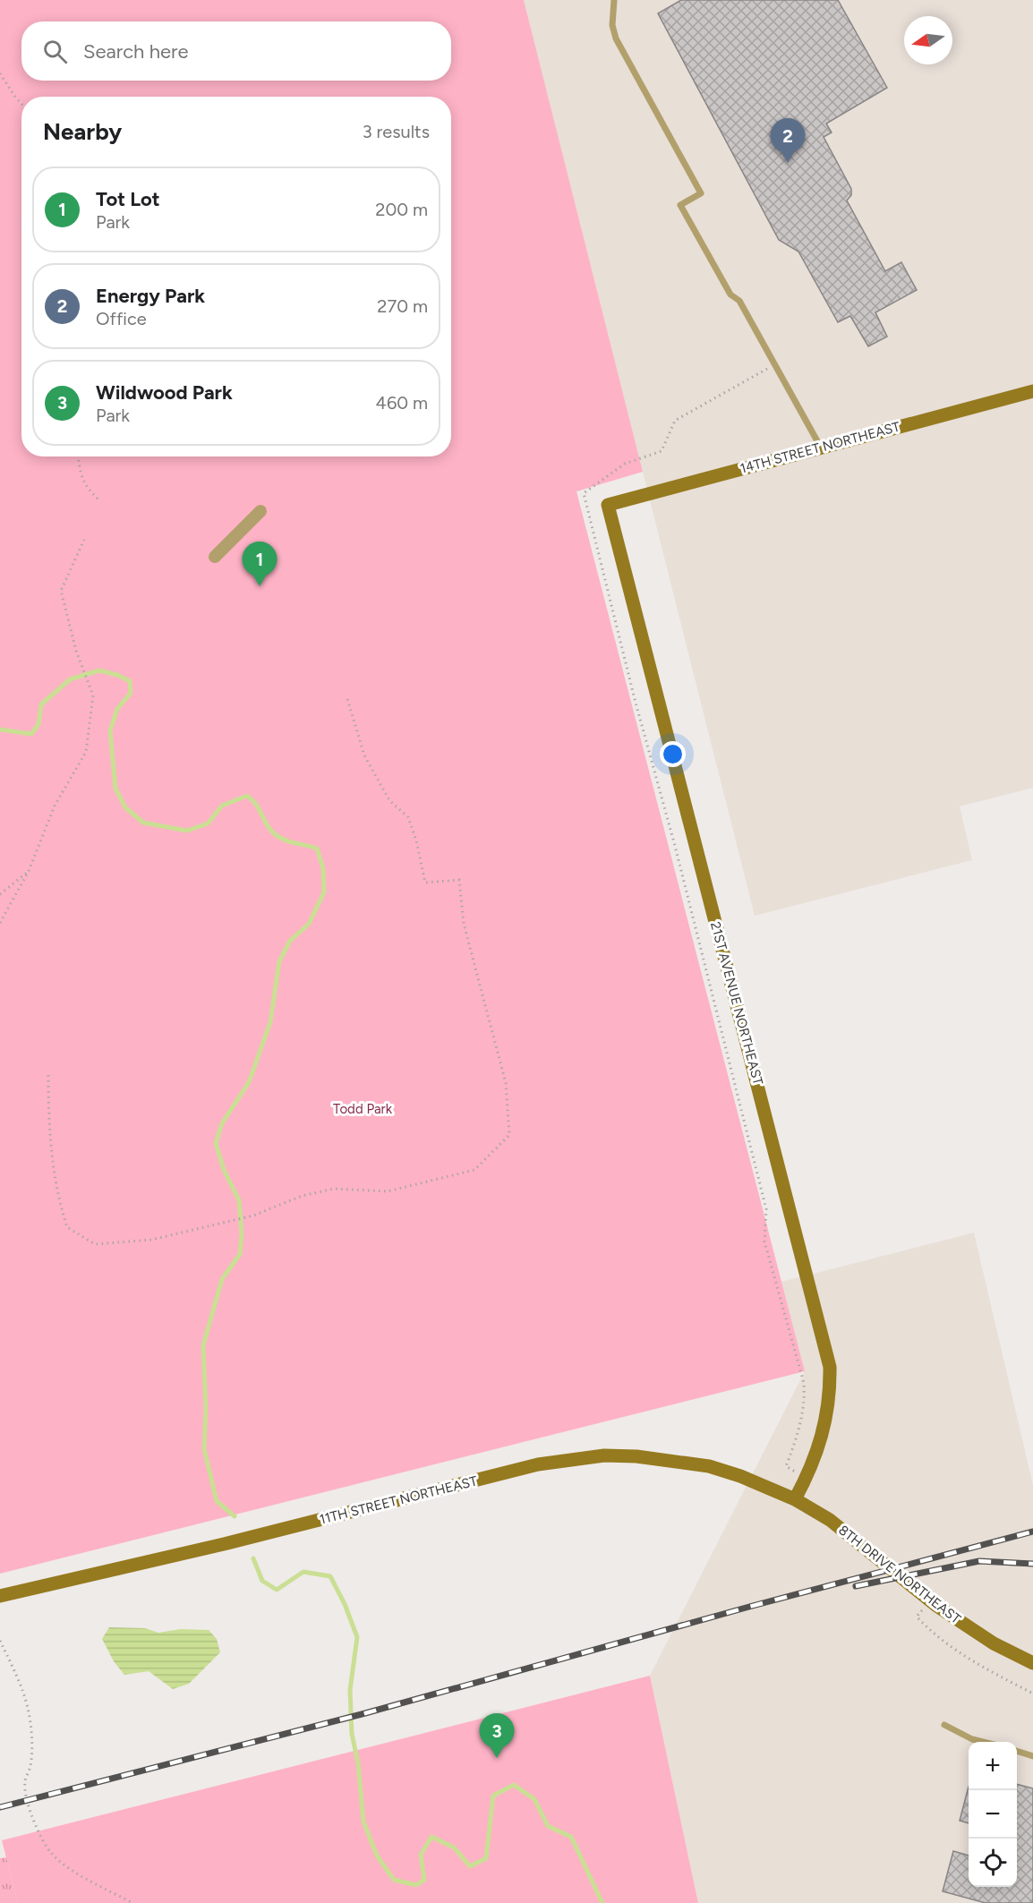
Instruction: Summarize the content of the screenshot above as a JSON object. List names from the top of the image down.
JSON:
{
  "streets": {
    "street": [
      "14TH STREET NORTHEAST",
      "21ST AVENUE NORTHEAST",
      "11TH STREET NORTHEAST",
      "8TH DRIVE NORTHEAST"
    ]
  },
  "crossings": [
    ["14TH STREET NORTHEAST", "21ST AVENUE NORTHEAST"],
    ["21ST AVENUE NORTHEAST", "11TH STREET NORTHEAST"],
    ["21ST AVENUE NORTHEAST", "8TH DRIVE NORTHEAST"],
    ["11TH STREET NORTHEAST", "8TH DRIVE NORTHEAST"]
  ],
  "parks": ["Todd Park"],
  "north": "left",
  "page": {
    "search": "Search here",
    "heading": ["Nearby", "3 results"],
    "pins": ["2", "1", "3"],
    "list": [
      {
        "mark": "1",
        "name": "Tot Lot",
        "note": "Park",
        "value": "200 m"
      },
      {
        "mark": "2",
        "name": "Energy Park",
        "note": "Office",
        "value": "270 m"
      },
      {
        "mark": "3",
        "name": "Wildwood Park",
        "note": "Park",
        "value": "460 m"
      }
    ],
    "map_buttons": ["+", "−"]
  }
}
